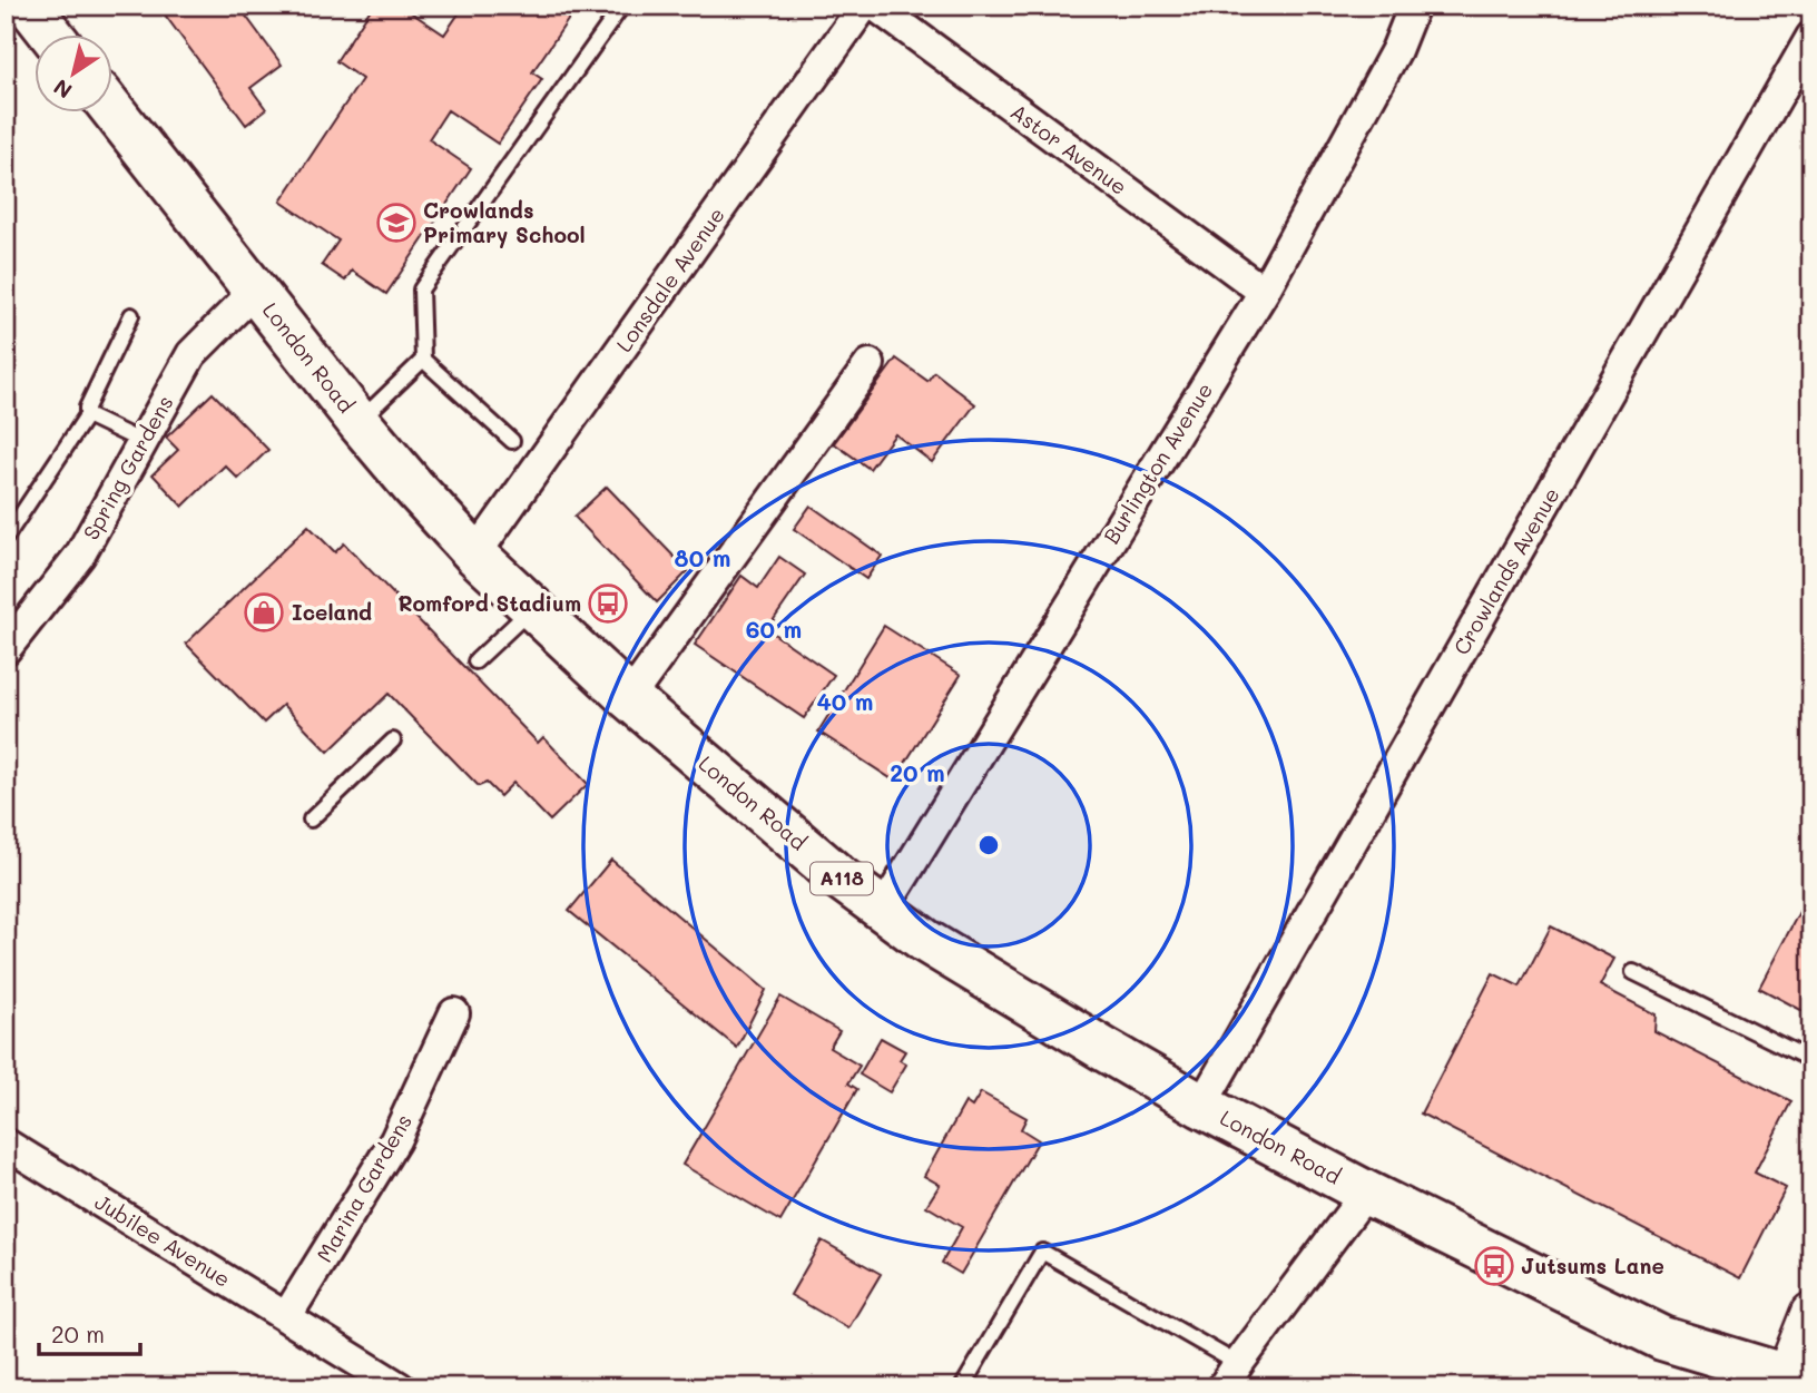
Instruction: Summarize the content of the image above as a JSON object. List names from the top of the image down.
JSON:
{
  "streets": {
    "main road": ["London Road", "A118"],
    "street": [
      "Astor Avenue",
      "Lonsdale Avenue",
      "Burlington Avenue",
      "Spring Gardens",
      "Crowlands Avenue",
      "Marina Gardens",
      "Jubilee Avenue"
    ]
  },
  "crossings": [
    ["Astor Avenue", "Burlington Avenue"],
    ["Lonsdale Avenue", "London Road"],
    ["London Road", "Burlington Avenue"],
    ["London Road", "Spring Gardens"],
    ["London Road", "Crowlands Avenue"],
    ["Marina Gardens", "Jubilee Avenue"]
  ],
  "places": {
    "school or university": ["Crowlands Primary School"],
    "bus stop": ["Romford Stadium", "Jutsums Lane"],
    "shop": ["Iceland"]
  },
  "scale_bar": "20 m",
  "north": "bottom left",
  "rings": [
    "80 m",
    "60 m",
    "40 m",
    "20 m"
  ]
}
